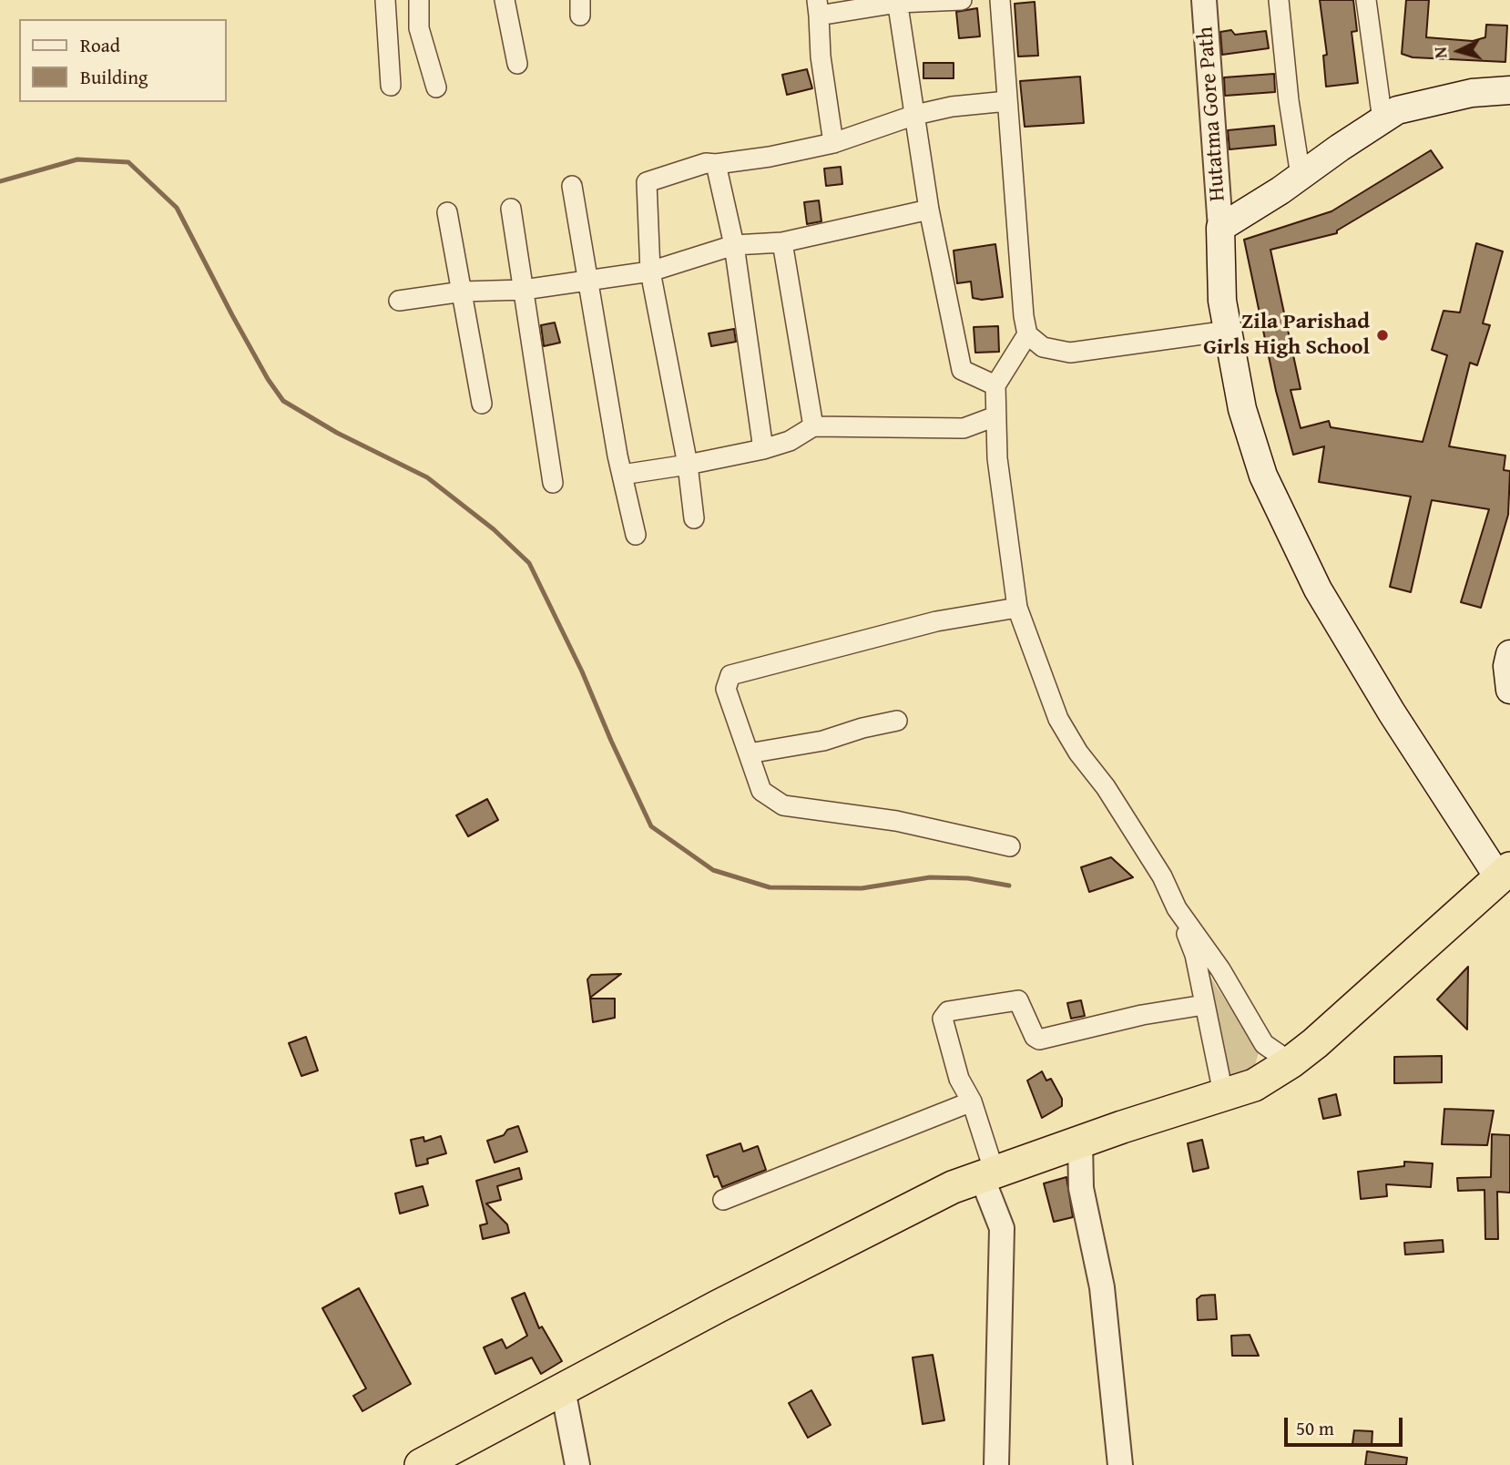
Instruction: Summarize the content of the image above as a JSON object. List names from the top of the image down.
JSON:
{
  "streets": {
    "street": ["Hutatma Gore Path"]
  },
  "places": ["Zila Parishad Girls High School"],
  "legend": ["Road", "Building"],
  "scale_bar": "50 m",
  "north": "left"
}
